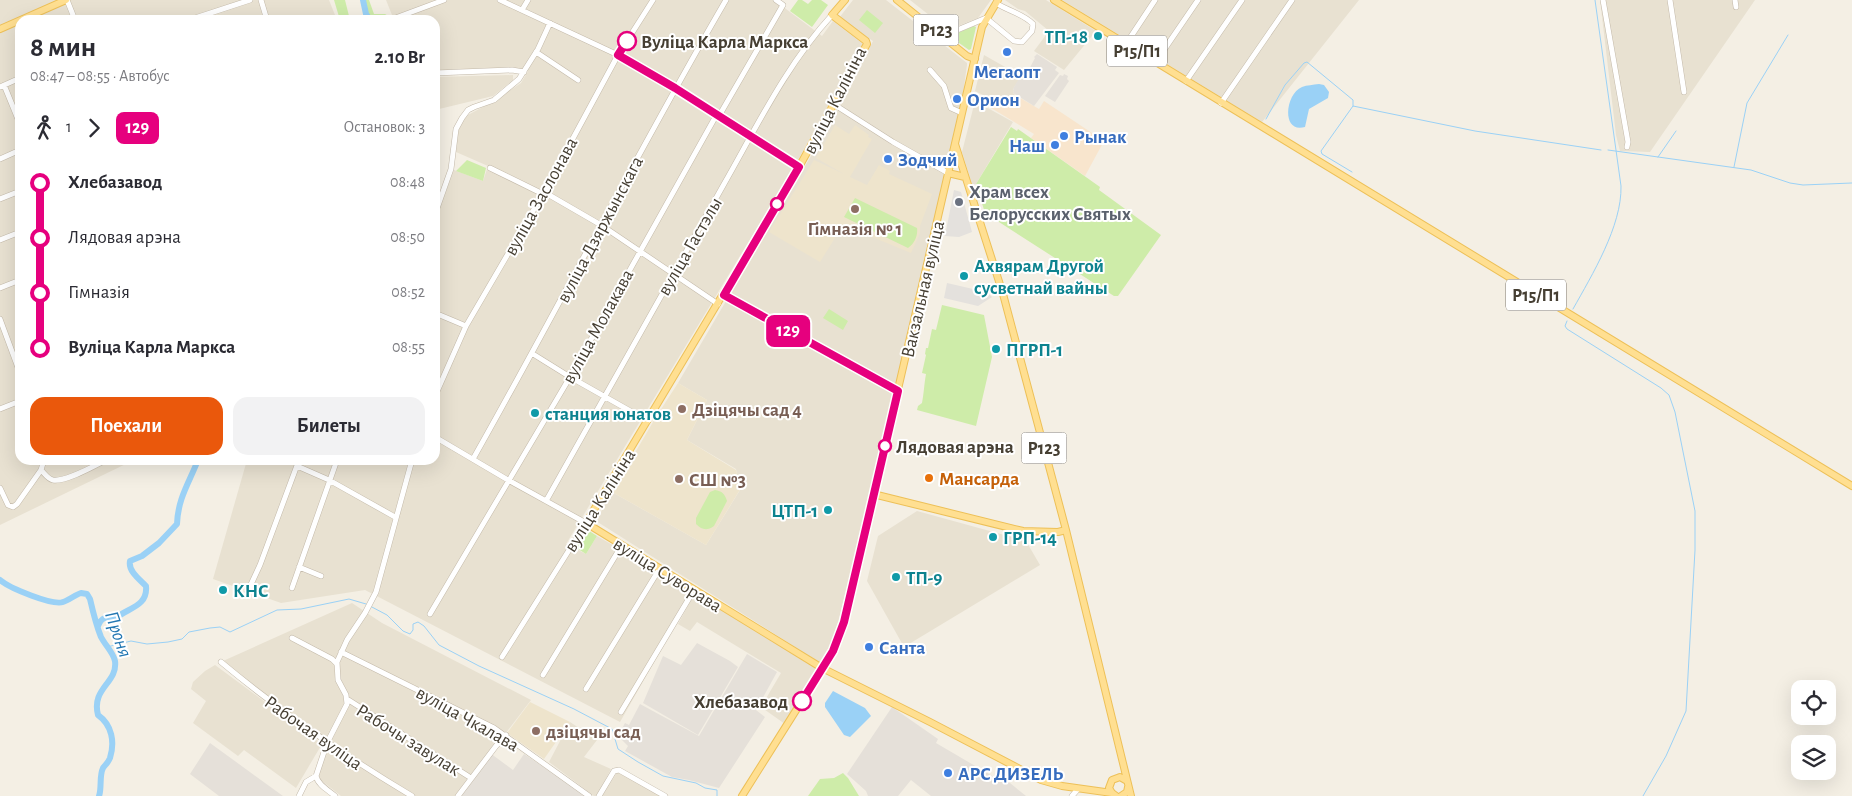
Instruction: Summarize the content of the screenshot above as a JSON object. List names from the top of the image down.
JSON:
{
  "streets": {
    "main road": [
      "Р123",
      "Р15/П1",
      "вуліца Калініна",
      "вуліца Гастэлы",
      "Вакзальная вуліца",
      "вуліца Суворава"
    ],
    "street": [
      "вуліца Заслонава",
      "вуліца Дзяржынскага",
      "вуліца Молакава",
      "вуліца Чкалава",
      "Рабочая вуліца",
      "Рабочы завулак"
    ]
  },
  "crossings": [
    ["Р123", "Вакзальная вуліца"],
    ["вуліца Калініна", "вуліца Гастэлы"],
    ["вуліца Калініна", "вуліца Суворава"],
    ["вуліца Дзяржынскага", "вуліца Суворава"],
    ["вуліца Гастэлы", "вуліца Суворава"],
    ["Вакзальная вуліца", "вуліца Суворава"],
    ["вуліца Молакава", "вуліца Суворава"]
  ],
  "water": ["Проня"],
  "places": [
    "ТП-18",
    "Вуліца Карла Маркса",
    "Мегаопт",
    "Орион",
    "Рынак",
    "Наш",
    "Зодчий",
    "Храм всех Белорусских Святых",
    "Гімназія № 1",
    "Ахвярам Другой сусветнай вайны",
    "ПГРП-1",
    "Дзіцячы сад 4",
    "станция юнатов",
    "Лядовая арэна",
    "Мансарда",
    "СШ №3",
    "ЦТП-1",
    "ГРП-14",
    "ТП-9",
    "КНС",
    "Санта",
    "Хлебазавод",
    "дзіцячы сад",
    "АРС ДИЗЕЛЬ"
  ],
  "lines": ["bus line 129"],
  "page": {
    "on_map": "129",
    "heading": ["8 мин", "08:47 – 08:55 · Автобус", "2.10 Br"],
    "legs": ["1", "129", "Остановок: 3"],
    "list": [
      {
        "name": "Хлебазавод",
        "value": "08:48"
      },
      {
        "name": "Лядовая арэна",
        "value": "08:50"
      },
      {
        "name": "Гімназія",
        "value": "08:52"
      },
      {
        "name": "Вуліца Карла Маркса",
        "value": "08:55"
      }
    ],
    "buttons": ["Поехали", "Билеты"]
  }
}
